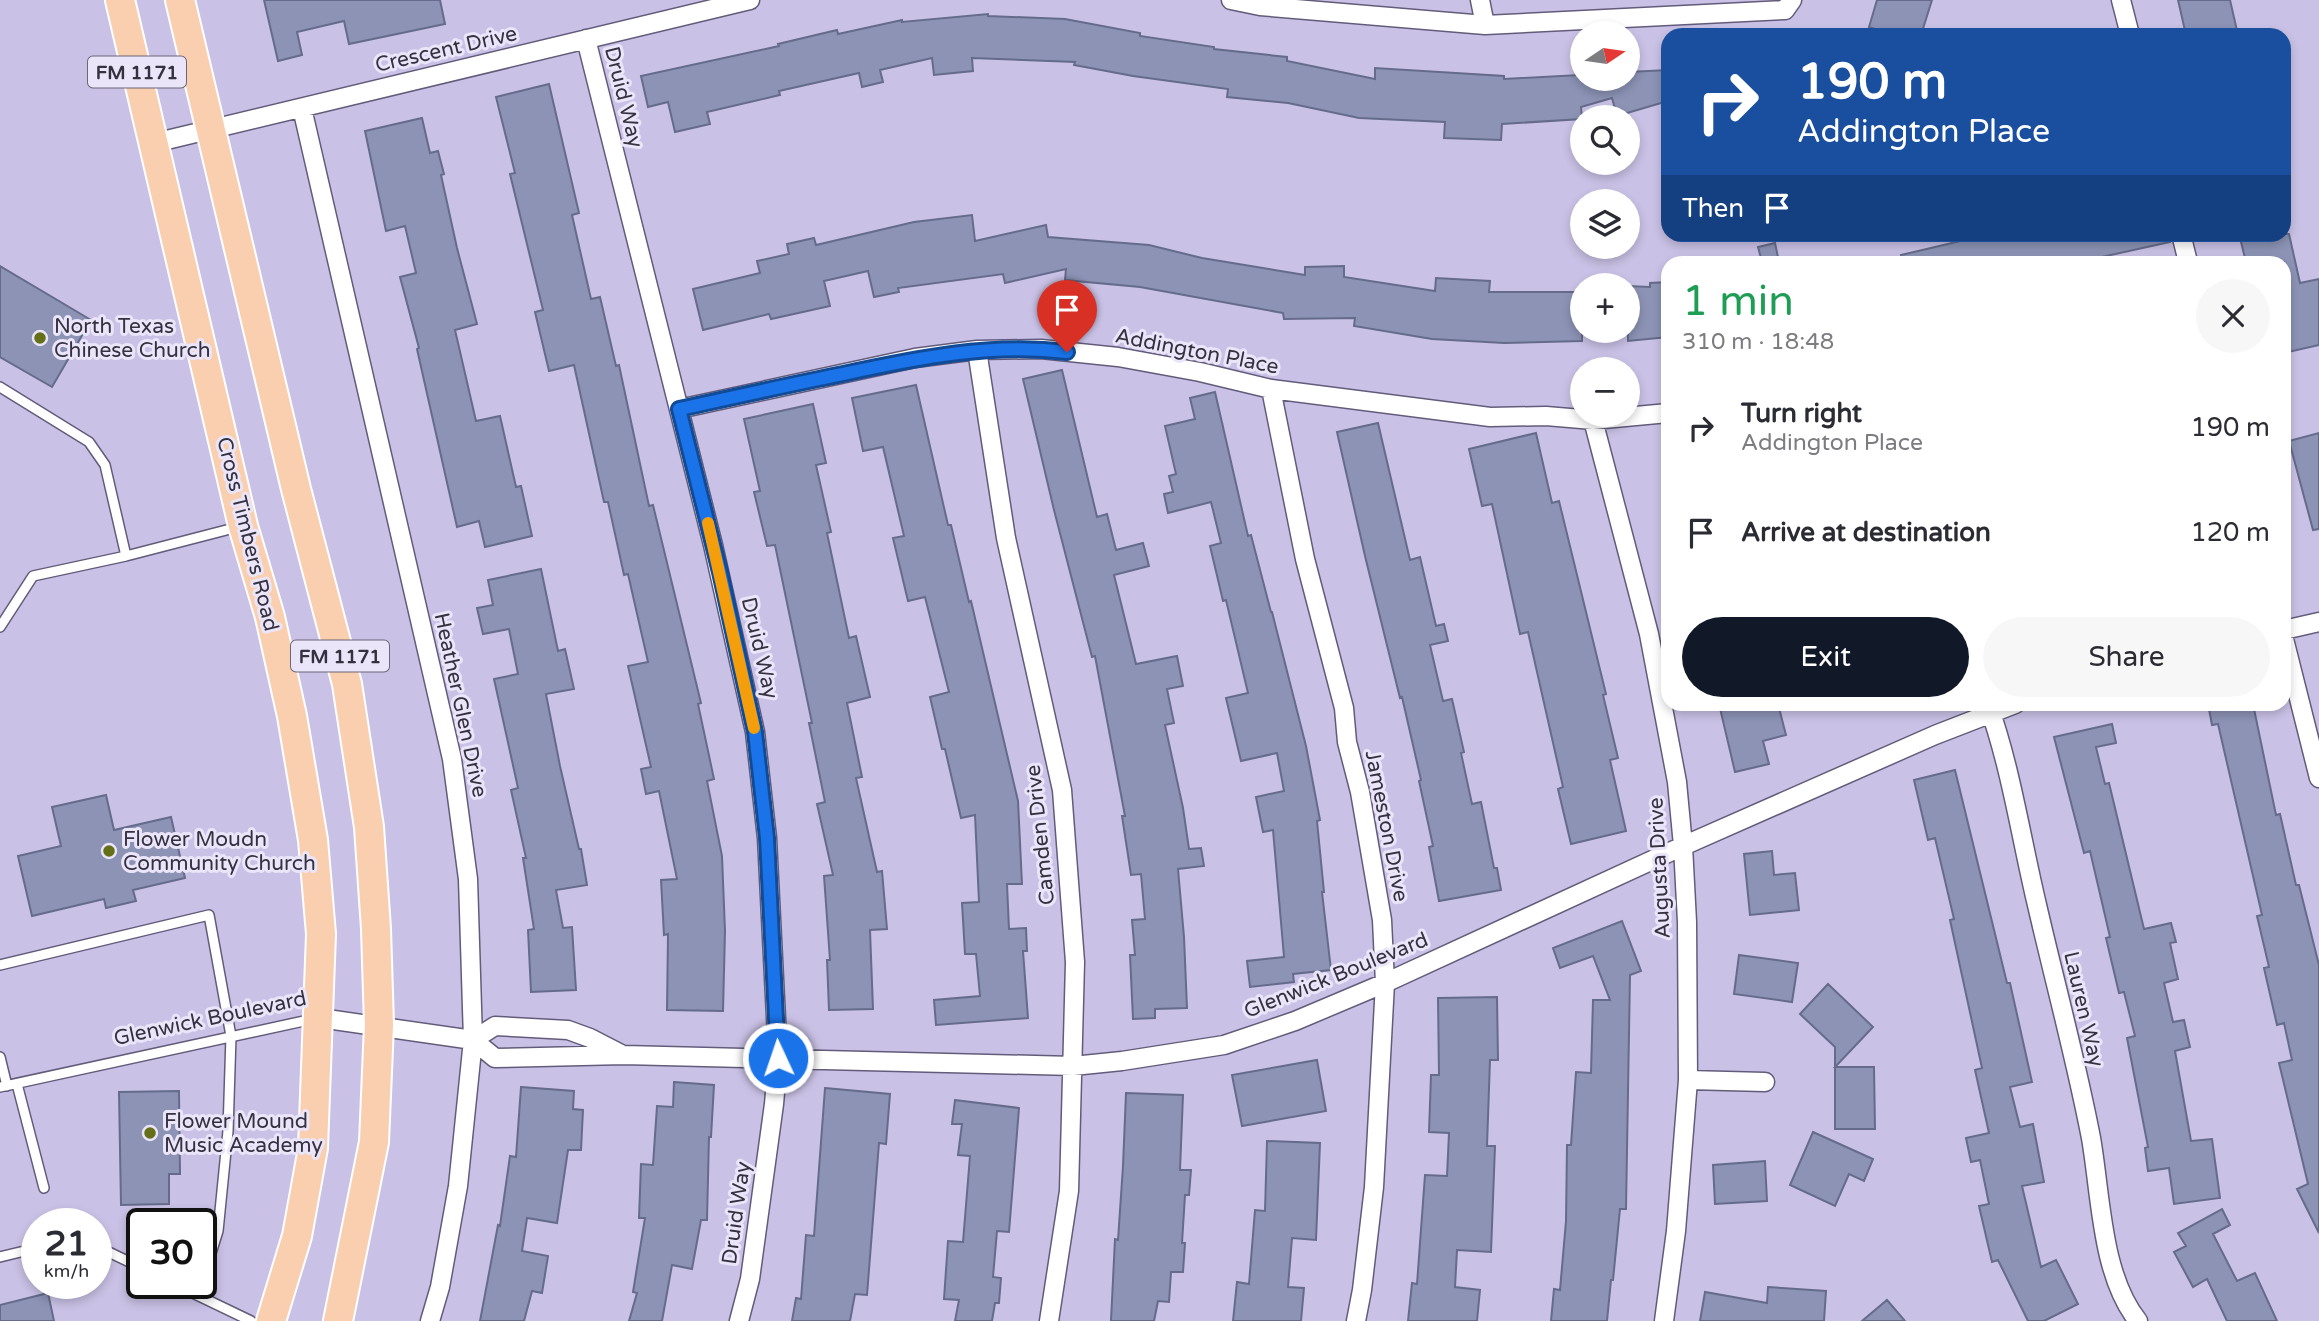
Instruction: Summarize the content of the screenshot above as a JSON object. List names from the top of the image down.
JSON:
{
  "streets": {
    "main road": ["FM 1171", "Cross Timbers Road"],
    "street": [
      "Crescent Drive",
      "Druid Way",
      "Addington Place",
      "Heather Glen Drive",
      "Jameston Drive",
      "Camden Drive",
      "Augusta Drive",
      "Glenwick Boulevard",
      "Lauren Way"
    ]
  },
  "crossings": [
    ["Crescent Drive", "FM 1171"],
    ["Crescent Drive", "Druid Way"],
    ["Crescent Drive", "Cross Timbers Road"],
    ["Crescent Drive", "Heather Glen Drive"],
    ["FM 1171", "Glenwick Boulevard"],
    ["Druid Way", "Addington Place"],
    ["Druid Way", "Glenwick Boulevard"],
    ["Addington Place", "Jameston Drive"],
    ["Addington Place", "Camden Drive"],
    ["Cross Timbers Road", "Glenwick Boulevard"],
    ["Heather Glen Drive", "Glenwick Boulevard"],
    ["Jameston Drive", "Glenwick Boulevard"],
    ["Camden Drive", "Glenwick Boulevard"],
    ["Augusta Drive", "Glenwick Boulevard"]
  ],
  "places": ["North Texas Chinese Church", "Flower Moudn Community Church", "Flower Mound Music Academy"],
  "north": "right",
  "page": {
    "map_buttons": ["+", "−"],
    "turn": ["190 m", "Addington Place"],
    "then": "Then",
    "heading": ["1 min", "310 m · 18:48"],
    "list": [
      {
        "name": "Turn right",
        "note": "Addington Place",
        "value": "190 m"
      },
      {
        "name": "Arrive at destination",
        "value": "120 m"
      }
    ],
    "buttons": ["Exit", "Share"],
    "speed": "21 km/h",
    "limit": "30"
  }
}
